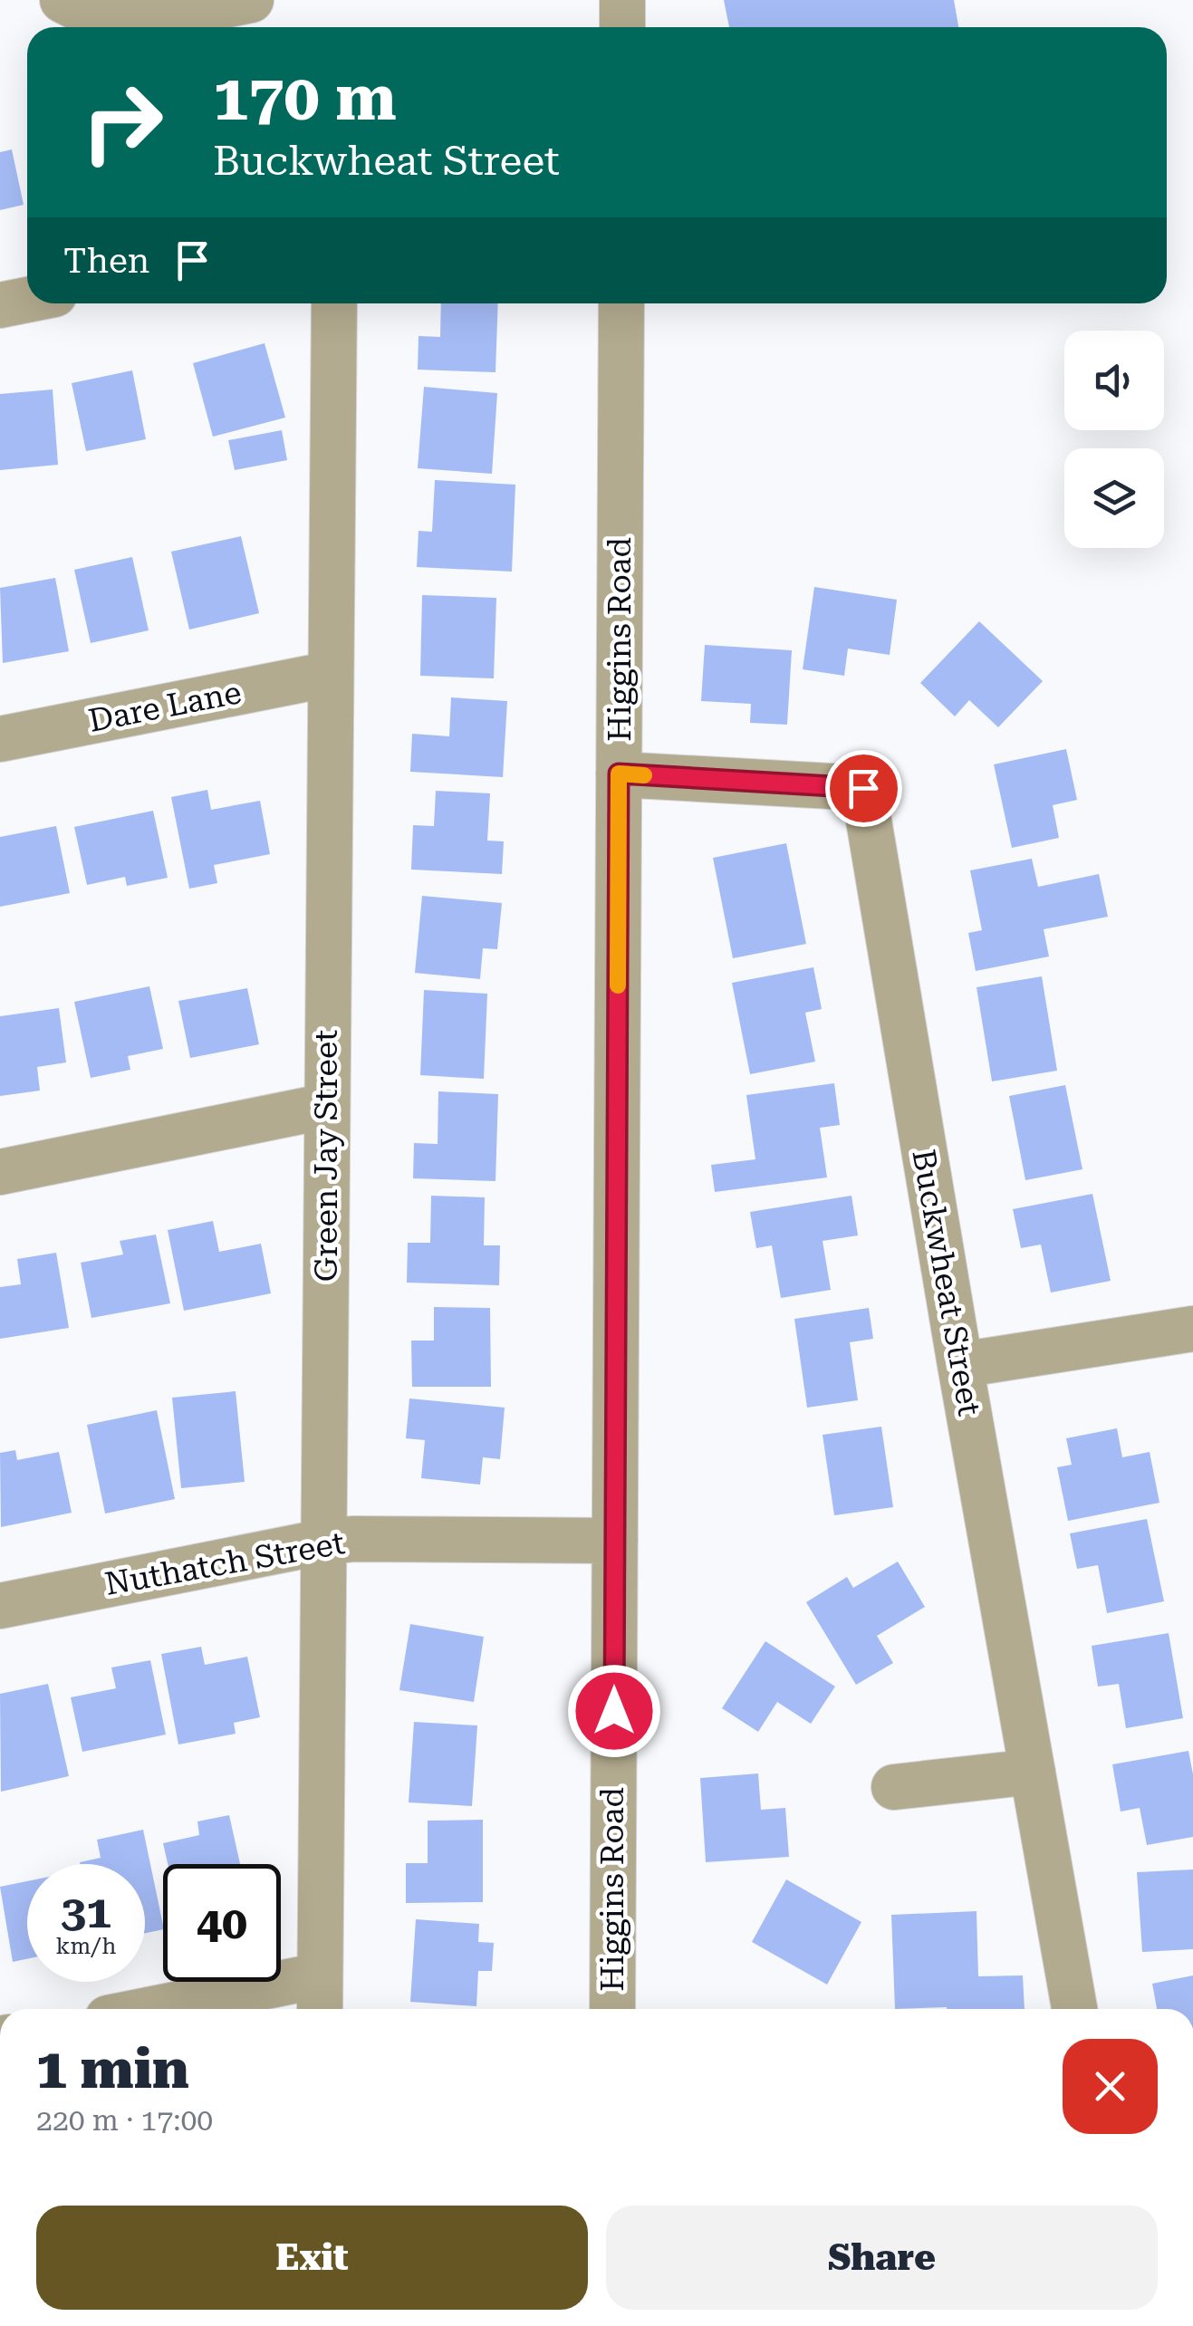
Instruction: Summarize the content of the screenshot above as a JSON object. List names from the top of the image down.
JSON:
{
  "streets": {
    "street": [
      "Higgins Road",
      "Dare Lane",
      "Green Jay Street",
      "Buckwheat Street",
      "Nuthatch Street"
    ]
  },
  "crossings": [
    ["Higgins Road", "Buckwheat Street"],
    ["Higgins Road", "Nuthatch Street"],
    ["Dare Lane", "Green Jay Street"],
    ["Green Jay Street", "Nuthatch Street"]
  ],
  "page": {
    "turn": ["170 m", "Buckwheat Street"],
    "then": "Then",
    "speed": "31 km/h",
    "limit": "40",
    "heading": ["1 min", "220 m · 17:00"],
    "buttons": ["Exit", "Share"]
  }
}
